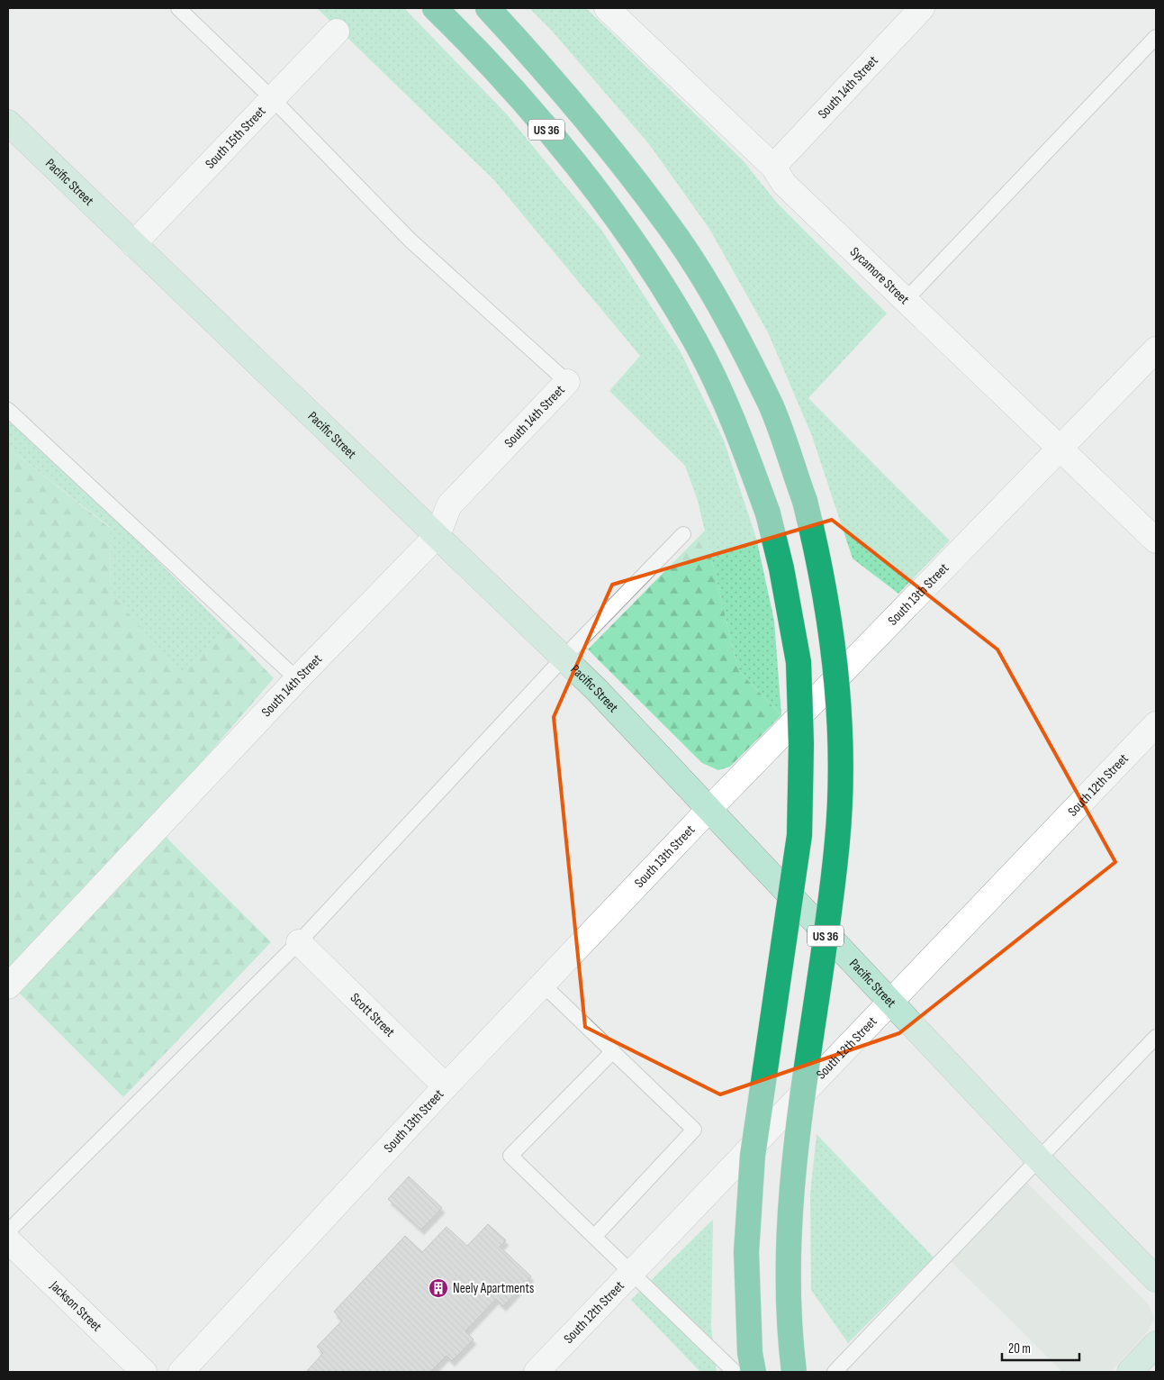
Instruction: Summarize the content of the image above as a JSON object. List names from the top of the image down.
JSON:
{
  "streets": {
    "highway": ["US 36"],
    "street": [
      "South 14th Street",
      "South 15th Street",
      "Pacific Street",
      "Sycamore Street",
      "South 13th Street",
      "South 12th Street",
      "Scott Street",
      "Jackson Street"
    ]
  },
  "crossings": [
    ["South 14th Street", "Pacific Street"],
    ["South 14th Street", "Sycamore Street"],
    ["South 15th Street", "Pacific Street"],
    ["Pacific Street", "South 13th Street"],
    ["Pacific Street", "South 12th Street"],
    ["Sycamore Street", "South 13th Street"],
    ["South 13th Street", "Scott Street"]
  ],
  "places": {
    "building": ["Neely Apartments"]
  },
  "scale_bar": "20 m"
}
